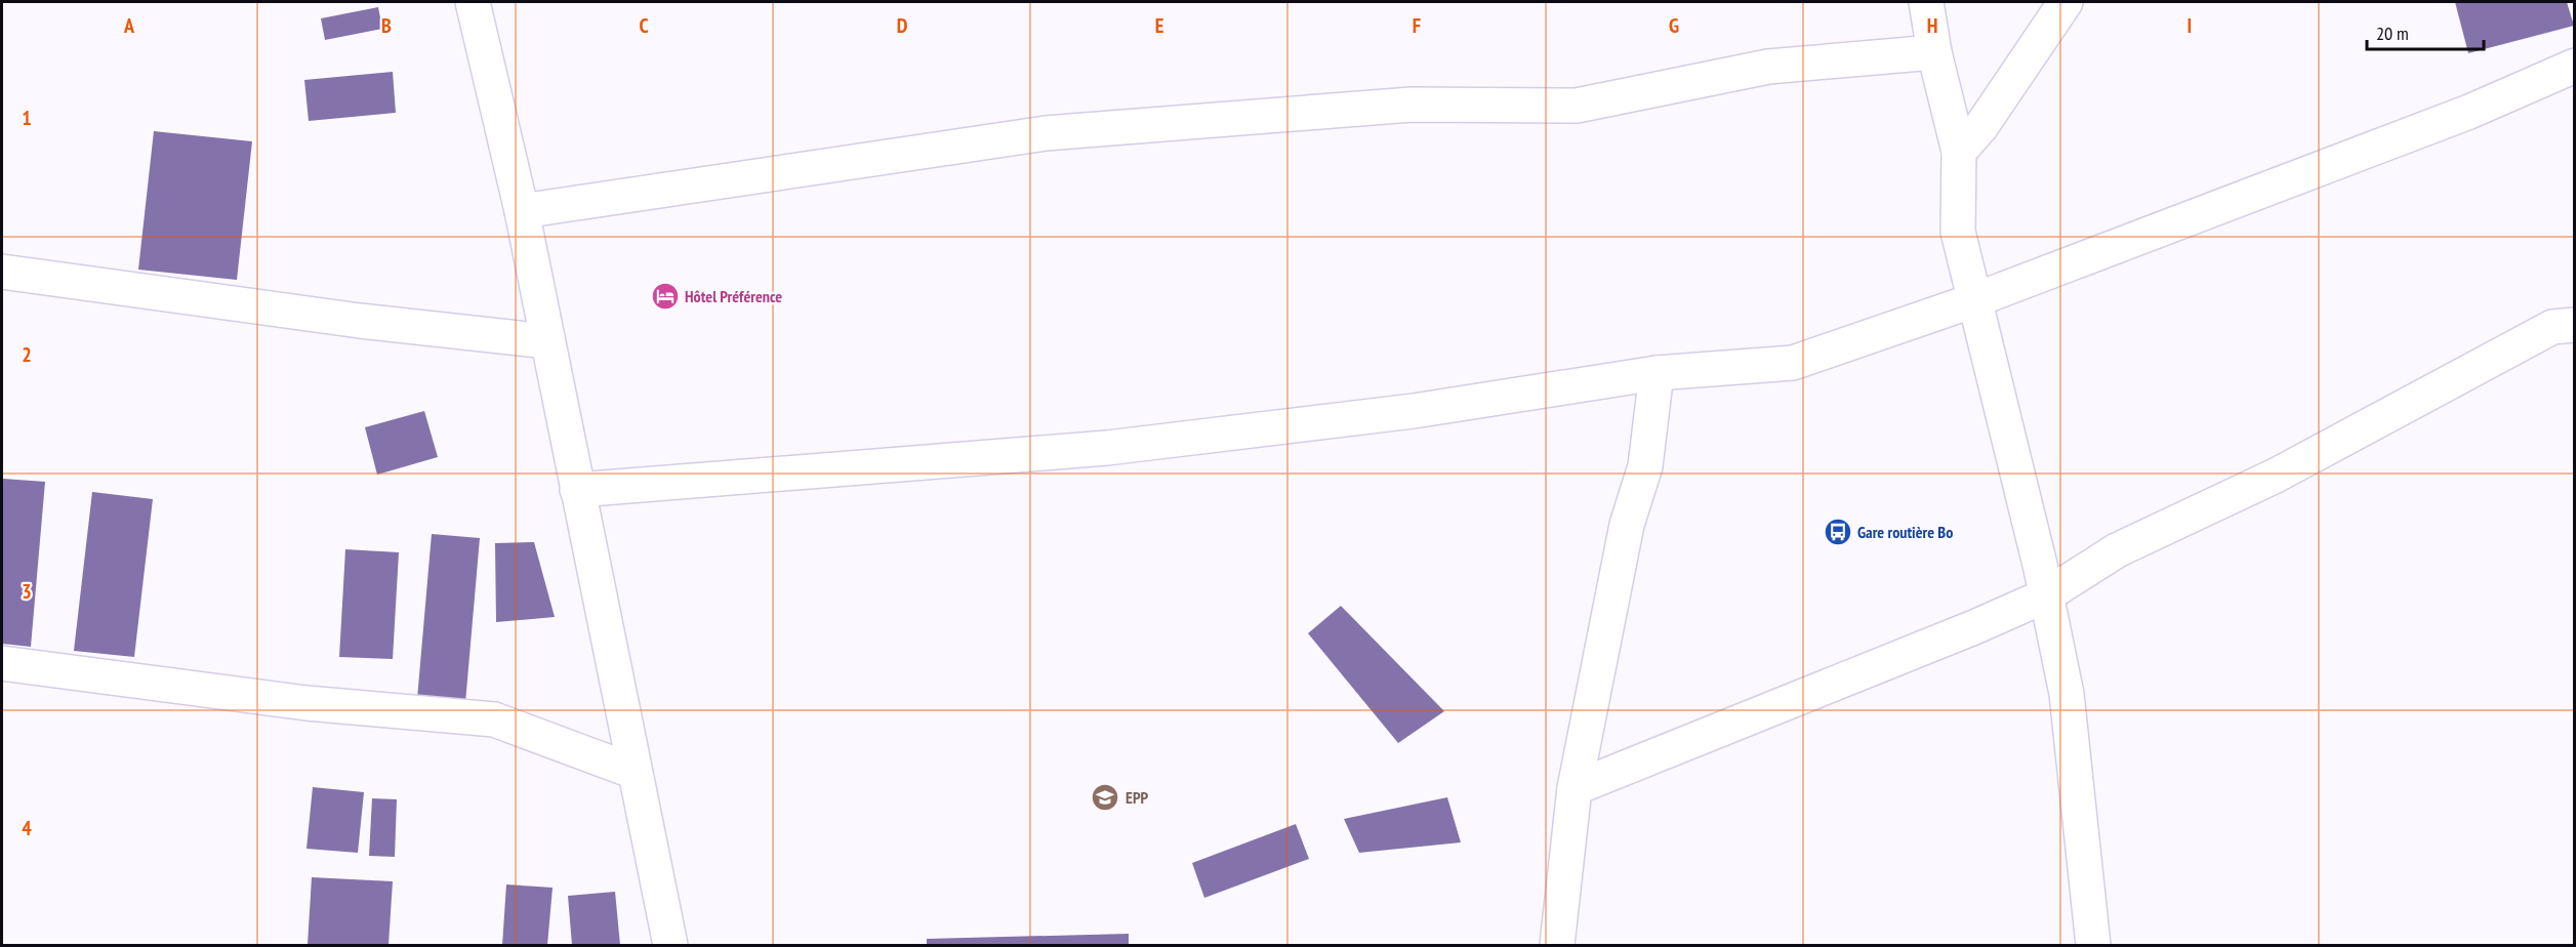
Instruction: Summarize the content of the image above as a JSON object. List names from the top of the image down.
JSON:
{
  "places": {
    "hotel": ["Hôtel Préférence"],
    "bus stop": ["Gare routière Bo"],
    "school or university": ["EPP"]
  },
  "scale_bar": "20 m",
  "grid": {
    "columns": [
      "A",
      "B",
      "C",
      "D",
      "E",
      "F",
      "G",
      "H",
      "I"
    ],
    "rows": [
      "1",
      "2",
      "3",
      "4"
    ]
  }
}
